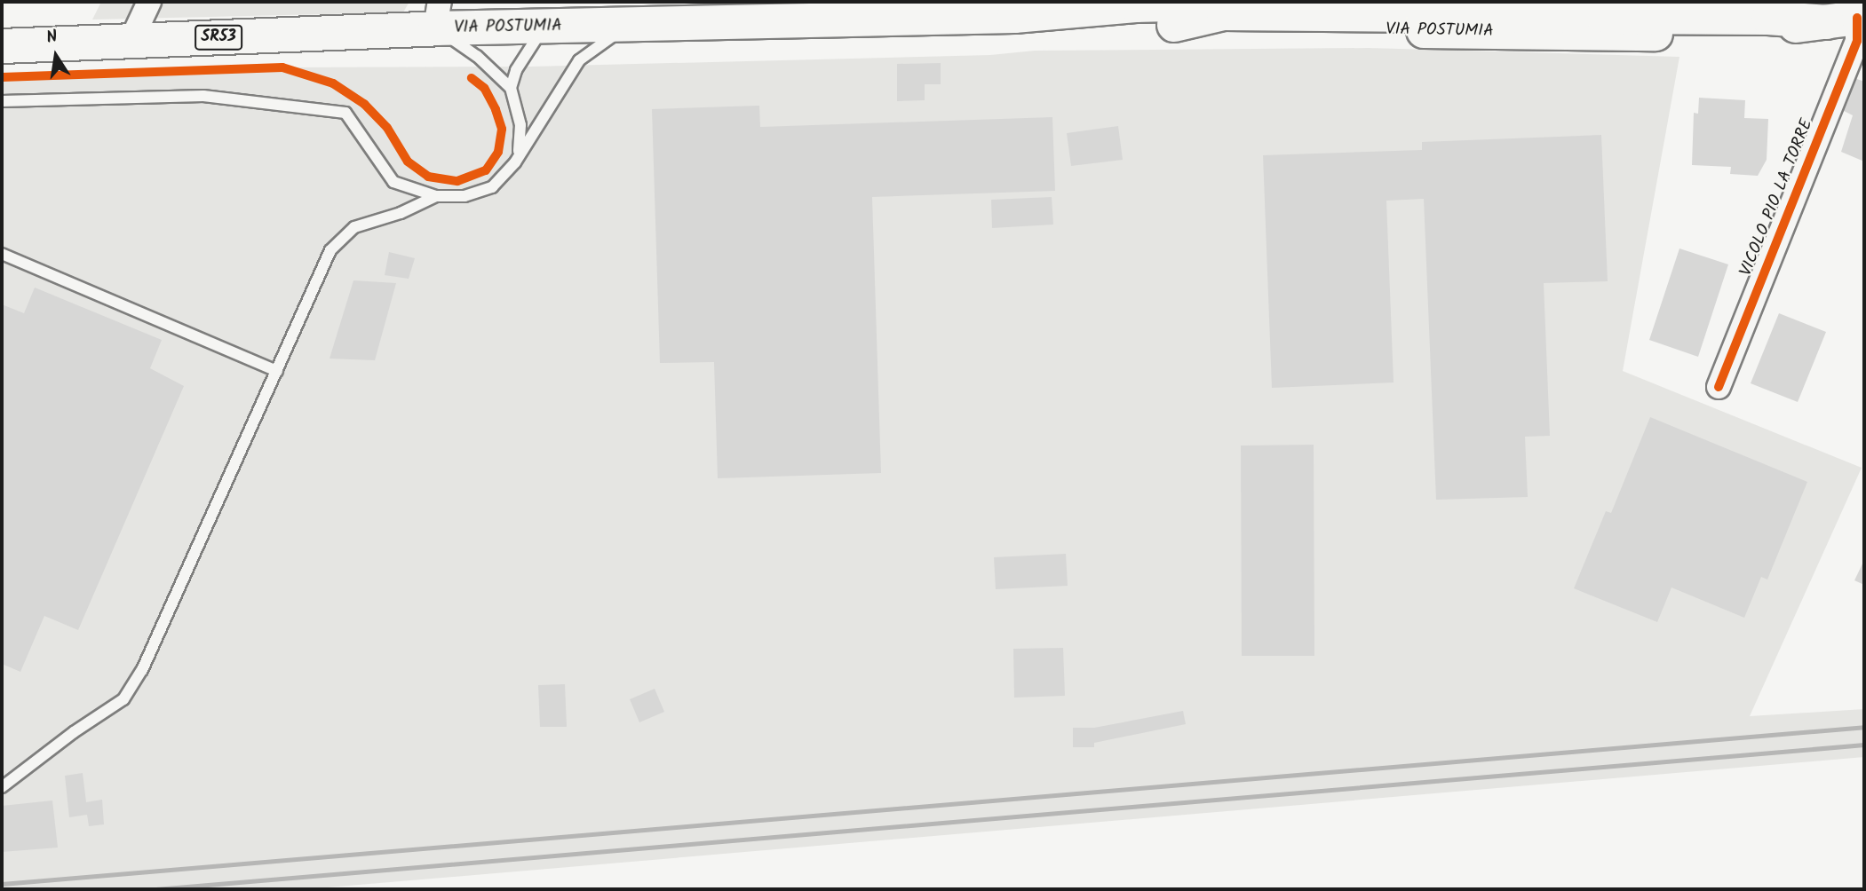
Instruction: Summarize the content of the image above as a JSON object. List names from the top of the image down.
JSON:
{
  "streets": {
    "main road": ["VIA POSTUMIA", "SR53"],
    "street": ["VICOLO PIO LA TORRE"]
  },
  "crossings": [
    ["VIA POSTUMIA", "SR53"],
    ["VIA POSTUMIA", "VICOLO PIO LA TORRE"]
  ],
  "north": "top"
}
